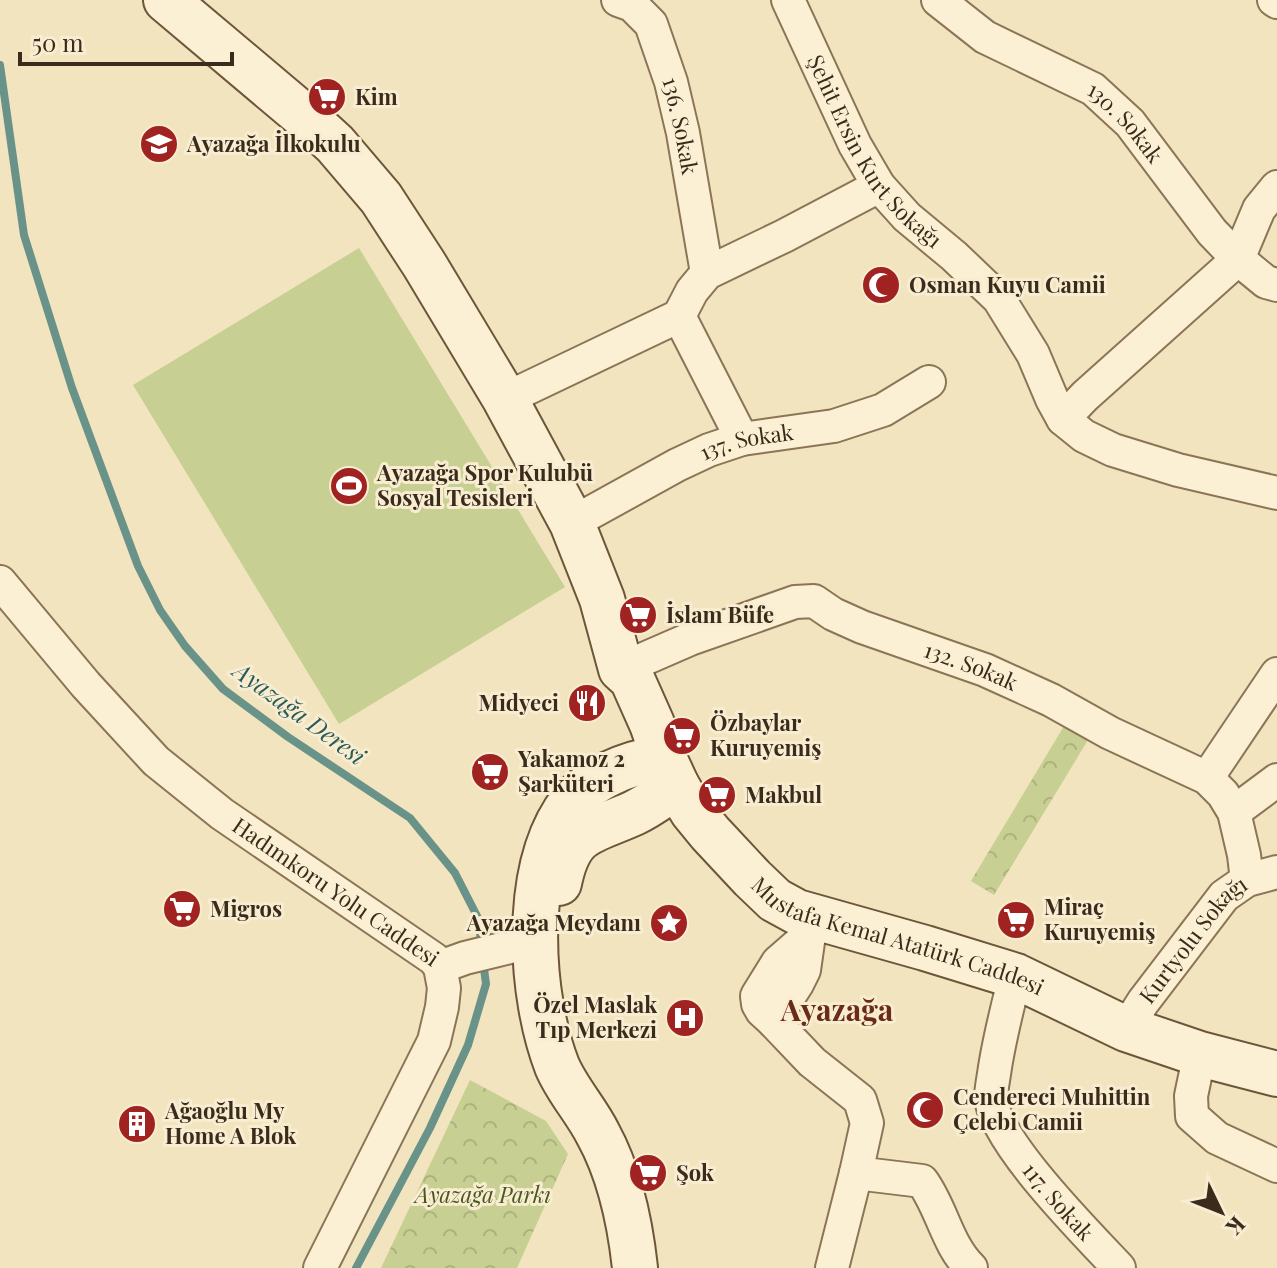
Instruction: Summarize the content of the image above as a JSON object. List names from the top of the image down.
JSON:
{
  "streets": {
    "street": [
      "130. Sokak",
      "136. Sokak",
      "Şehit Ersin Kurt Sokağı",
      "137. Sokak",
      "132. Sokak",
      "Hadımkoru Yolu Caddesi",
      "Mustafa Kemal Atatürk Caddesi",
      "Kurtyolu Sokağı",
      "117. Sokak"
    ]
  },
  "crossings": [
    ["137. Sokak", "Mustafa Kemal Atatürk Caddesi"],
    ["132. Sokak", "Mustafa Kemal Atatürk Caddesi"],
    ["132. Sokak", "Kurtyolu Sokağı"],
    ["Mustafa Kemal Atatürk Caddesi", "Kurtyolu Sokağı"],
    ["Mustafa Kemal Atatürk Caddesi", "117. Sokak"]
  ],
  "districts": ["Ayazağa"],
  "water": ["Ayazağa Deresi"],
  "parks": ["Ayazağa Parkı"],
  "places": {
    "supermarket": [
      "Kim",
      "İslam Büfe",
      "Özbaylar Kuruyemiş",
      "Yakamoz 2 Şarküteri",
      "Makbul",
      "Migros",
      "Miraç Kuruyemiş",
      "Şok"
    ],
    "school or university": ["Ayazağa İlkokulu"],
    "mosque": ["Osman Kuyu Camii", "Cendereci Muhittin Çelebi Camii"],
    "sports": ["Ayazağa Spor Kulubü Sosyal Tesisleri"],
    "restaurant": ["Midyeci"],
    "place": ["Ayazağa Meydanı"],
    "hospital": ["Özel Maslak Tıp Merkezi"],
    "building": ["Ağaoğlu My Home A Blok"]
  },
  "scale_bar": "50 m",
  "north": "bottom right"
}
